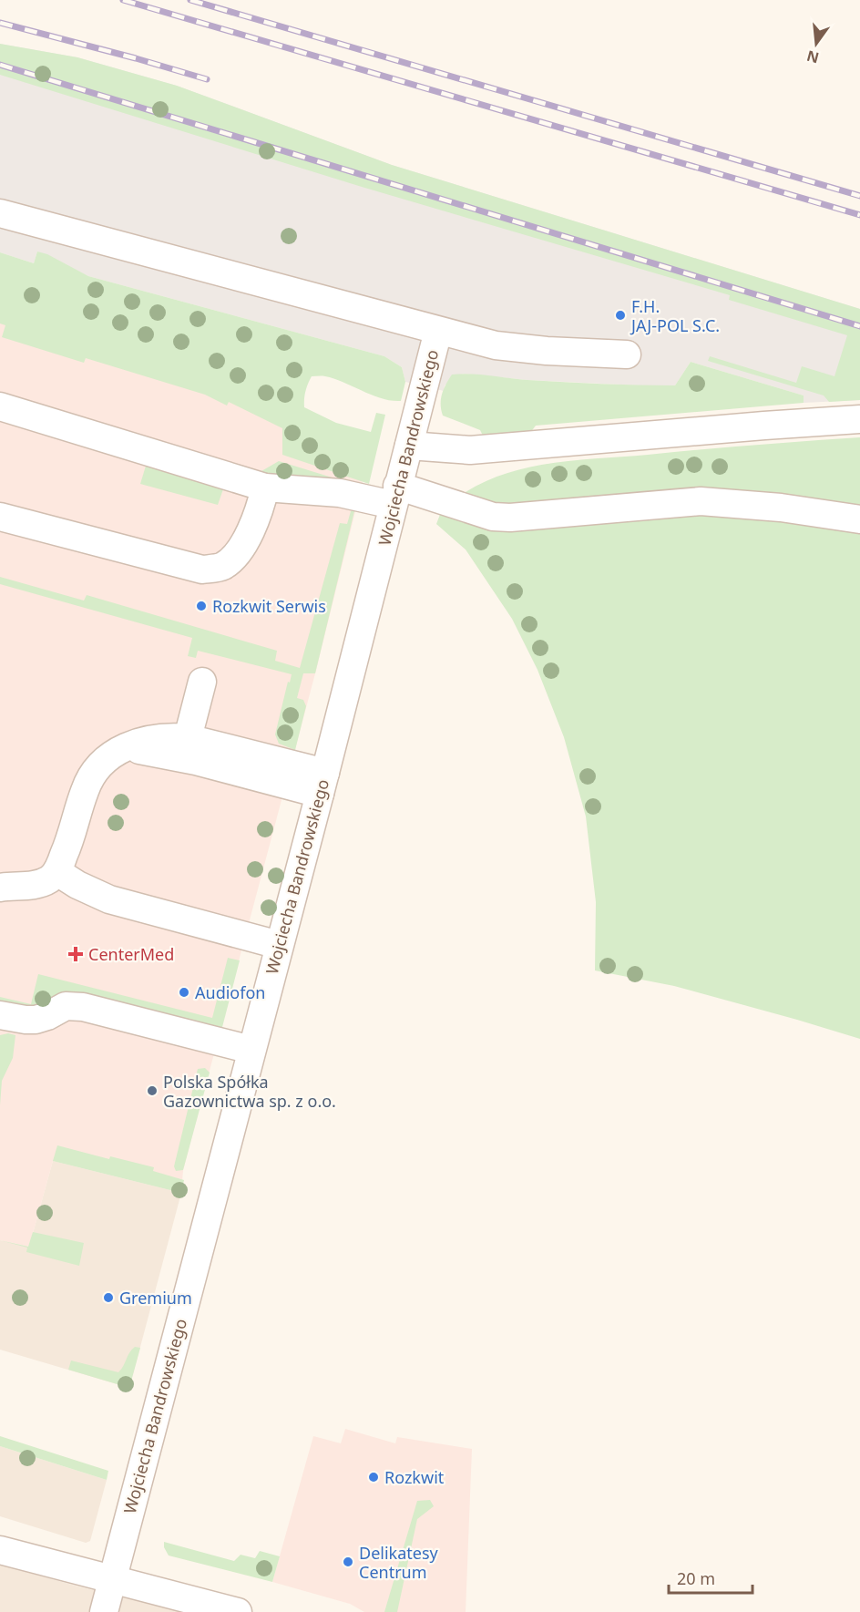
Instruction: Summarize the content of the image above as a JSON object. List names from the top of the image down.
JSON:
{
  "streets": {
    "street": ["Wojciecha Bandrowskiego"]
  },
  "places": {
    "other": [
      "F.H. JAJ-POL S.C.",
      "Rozkwit Serwis",
      "Audiofon",
      "Polska Spółka Gazownictwa sp. z o.o.",
      "Gremium",
      "Rozkwit",
      "Delikatesy Centrum"
    ],
    "health": ["CenterMed"]
  },
  "scale_bar": "20 m",
  "north": "bottom"
}
